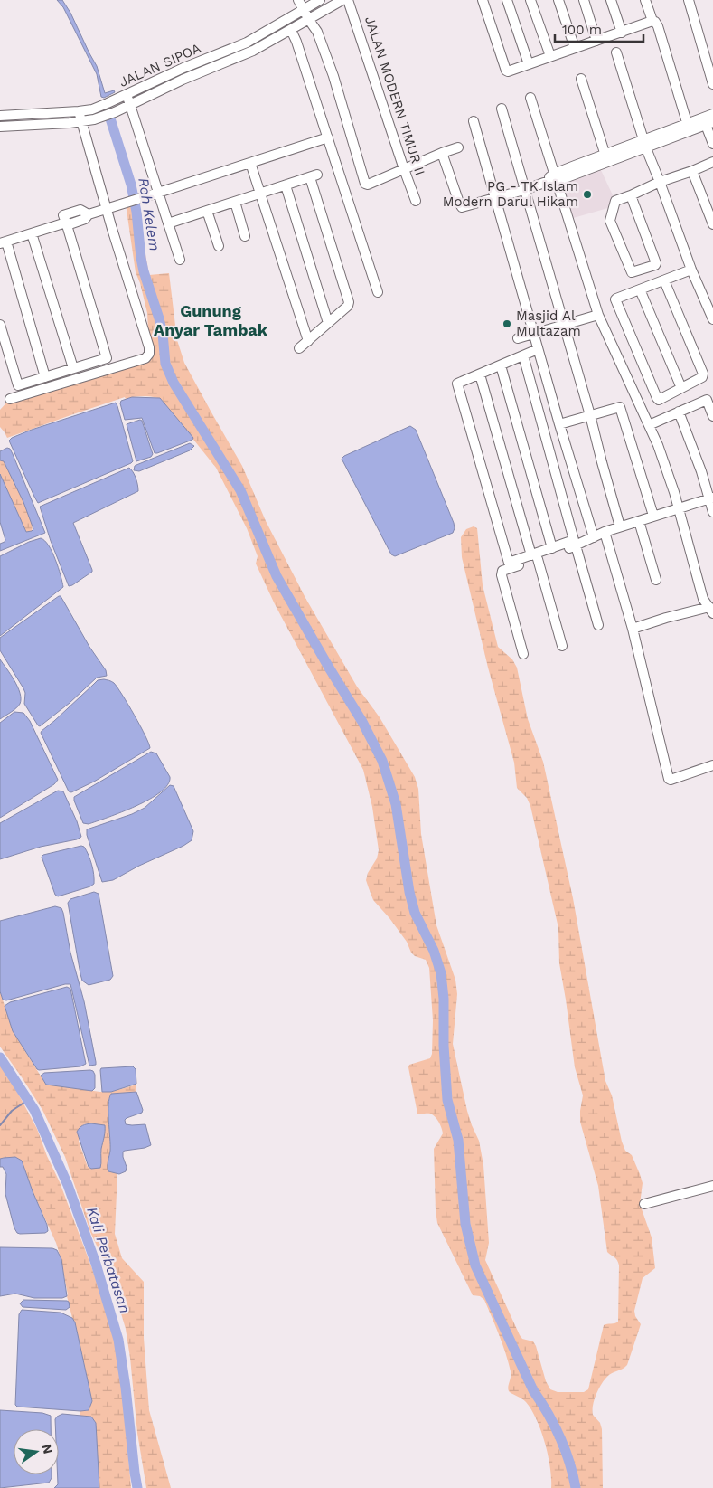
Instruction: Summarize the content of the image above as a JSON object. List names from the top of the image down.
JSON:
{
  "streets": {
    "street": ["JALAN SIPOA", "JALAN MODERN TIMUR II"]
  },
  "districts": ["Gunung Anyar Tambak"],
  "water": ["Roh Kelem", "Kali Perbatasan"],
  "places": ["PG - TK Islam Modern Darul Hikam", "Masjid Al Multazam"],
  "scale_bar": "100 m",
  "north": "right"
}
